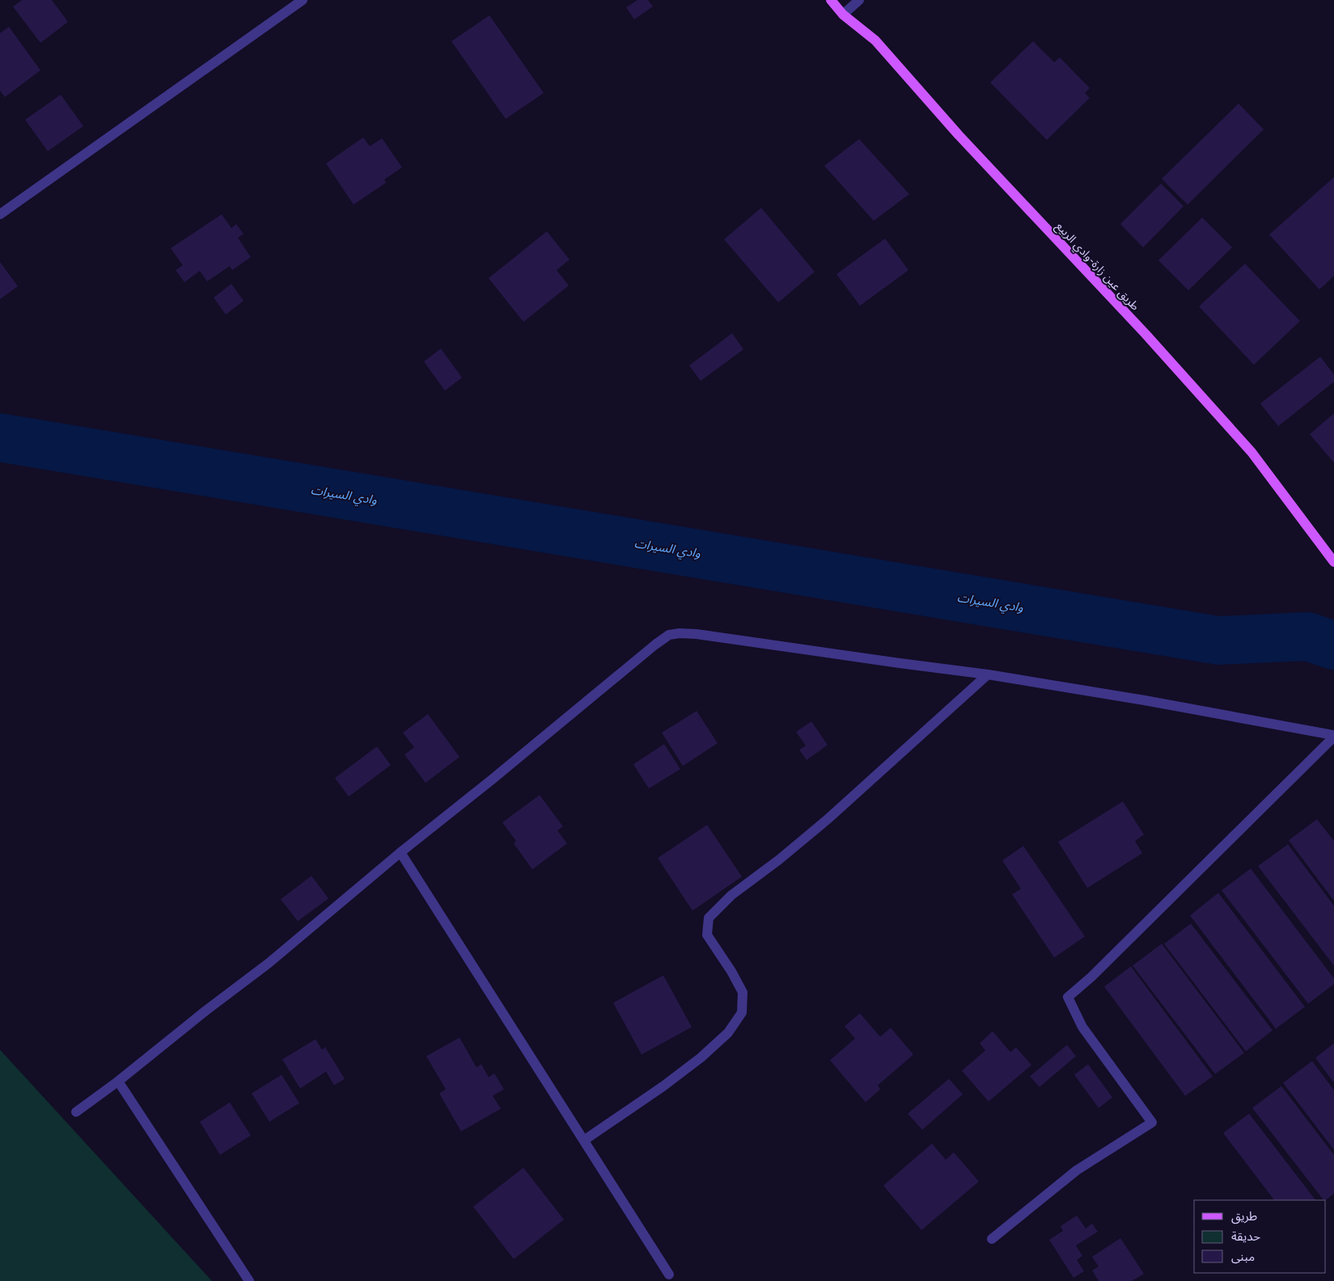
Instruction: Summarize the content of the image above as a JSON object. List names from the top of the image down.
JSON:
{
  "streets": {
    "main road": ["طريق عين زارة-وادي الربيع"]
  },
  "water": ["وادي السيرات"],
  "legend": ["طريق", "حديقة", "مبنى"]
}
